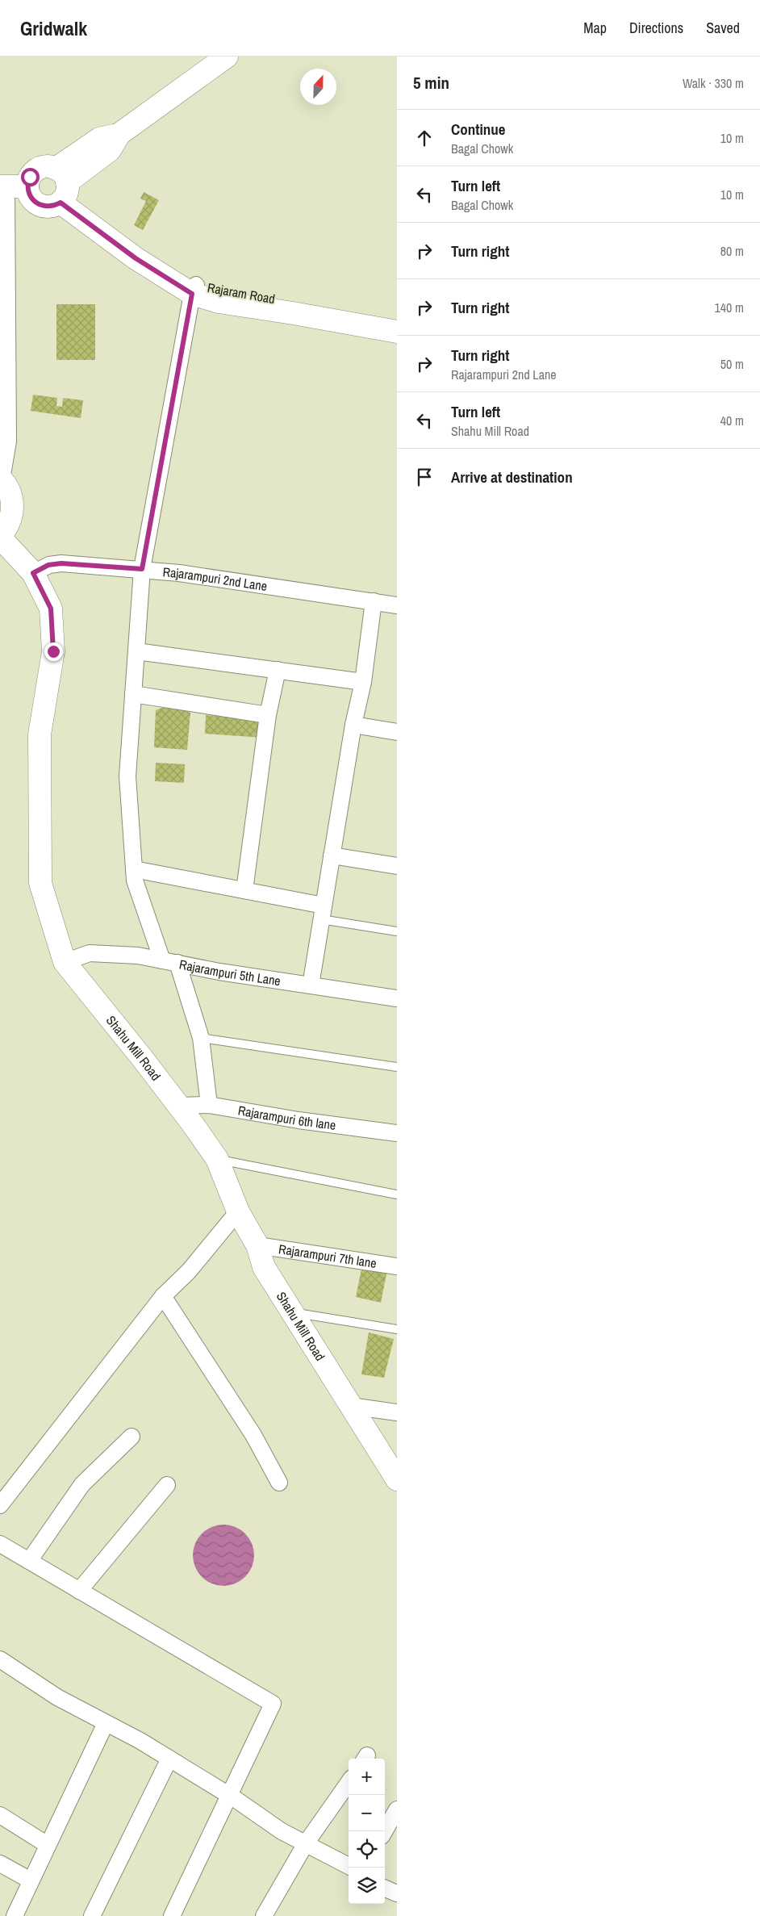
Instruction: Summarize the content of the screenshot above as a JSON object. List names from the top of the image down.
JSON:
{
  "streets": {
    "main road": ["Rajaram Road", "Shahu Mill Road"],
    "street": [
      "Rajarampuri 2nd Lane",
      "Rajarampuri 5th Lane",
      "Rajarampuri 6th lane",
      "Rajarampuri 7th lane"
    ]
  },
  "crossings": [
    ["Rajarampuri 2nd Lane", "Shahu Mill Road"],
    ["Rajarampuri 5th Lane", "Shahu Mill Road"],
    ["Shahu Mill Road", "Rajarampuri 6th lane"],
    ["Shahu Mill Road", "Rajarampuri 7th lane"]
  ],
  "north": "top",
  "page": {
    "header": "Gridwalk",
    "nav": ["Map", "Directions", "Saved"],
    "heading": ["5 min", "Walk · 330 m"],
    "list": [
      ["Continue", "Bagal Chowk", "10 m"],
      ["Turn left", "Bagal Chowk", "10 m"],
      ["Turn right", "80 m"],
      ["Turn right", "140 m"],
      ["Turn right", "Rajarampuri 2nd Lane", "50 m"],
      ["Turn left", "Shahu Mill Road", "40 m"],
      "Arrive at destination"
    ],
    "map_buttons": ["+", "−"]
  }
}
